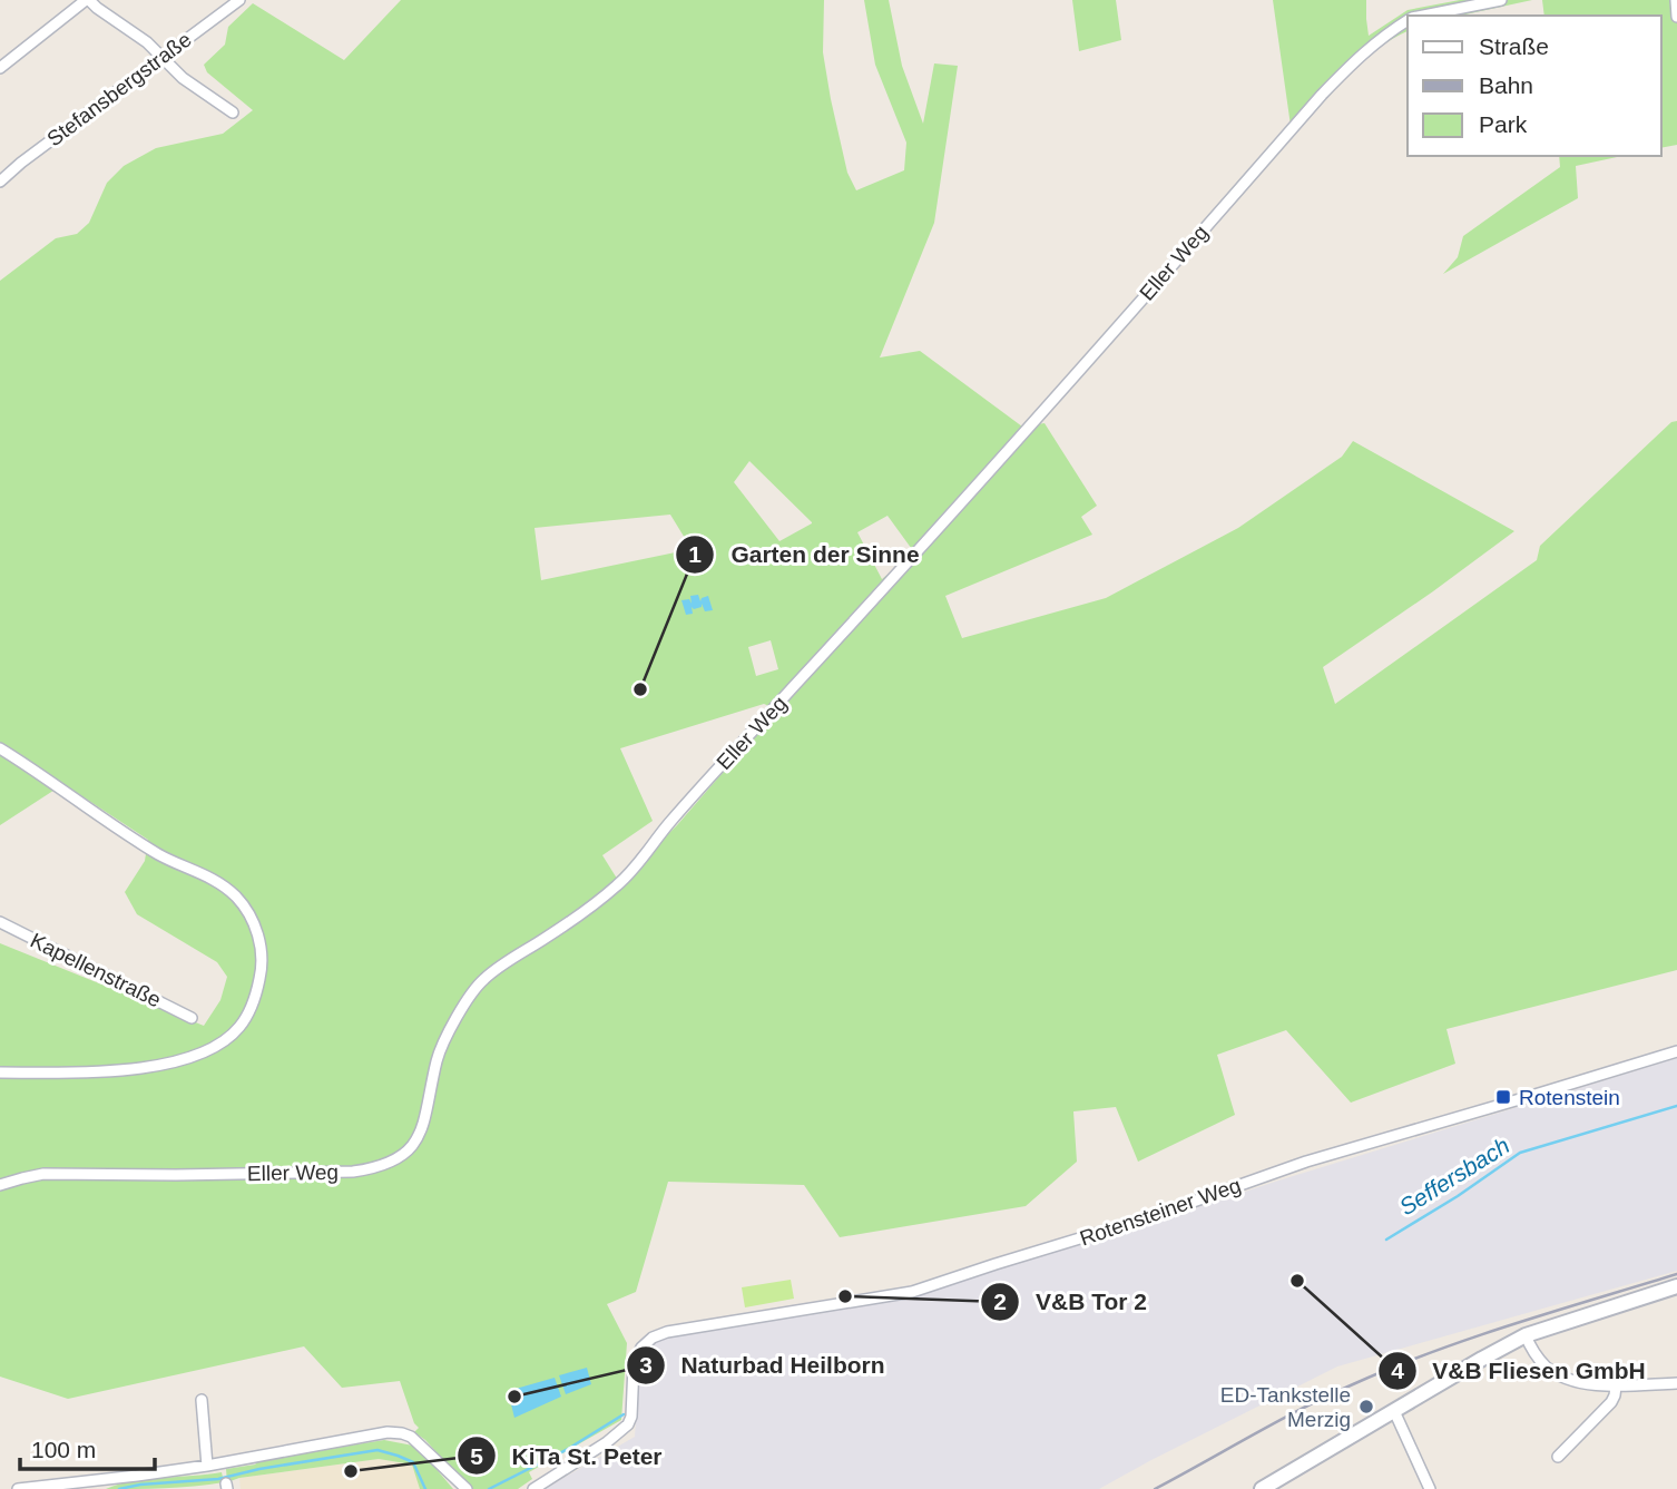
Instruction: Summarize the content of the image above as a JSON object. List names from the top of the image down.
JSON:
{
  "streets": {
    "street": [
      "Stefansbergstraße",
      "Eller Weg",
      "Kapellenstraße",
      "Rotensteiner Weg"
    ]
  },
  "water": ["Seffersbach"],
  "places": {
    "other": [
      "Garten der Sinne",
      "V&B Fliesen GmbH",
      "V&B Tor 2",
      "Naturbad Heilborn",
      "ED-Tankstelle Merzig",
      "KiTa St. Peter"
    ],
    "transit": ["Rotenstein"]
  },
  "legend": ["Straße", "Bahn", "Park"],
  "scale_bar": "100 m"
}
